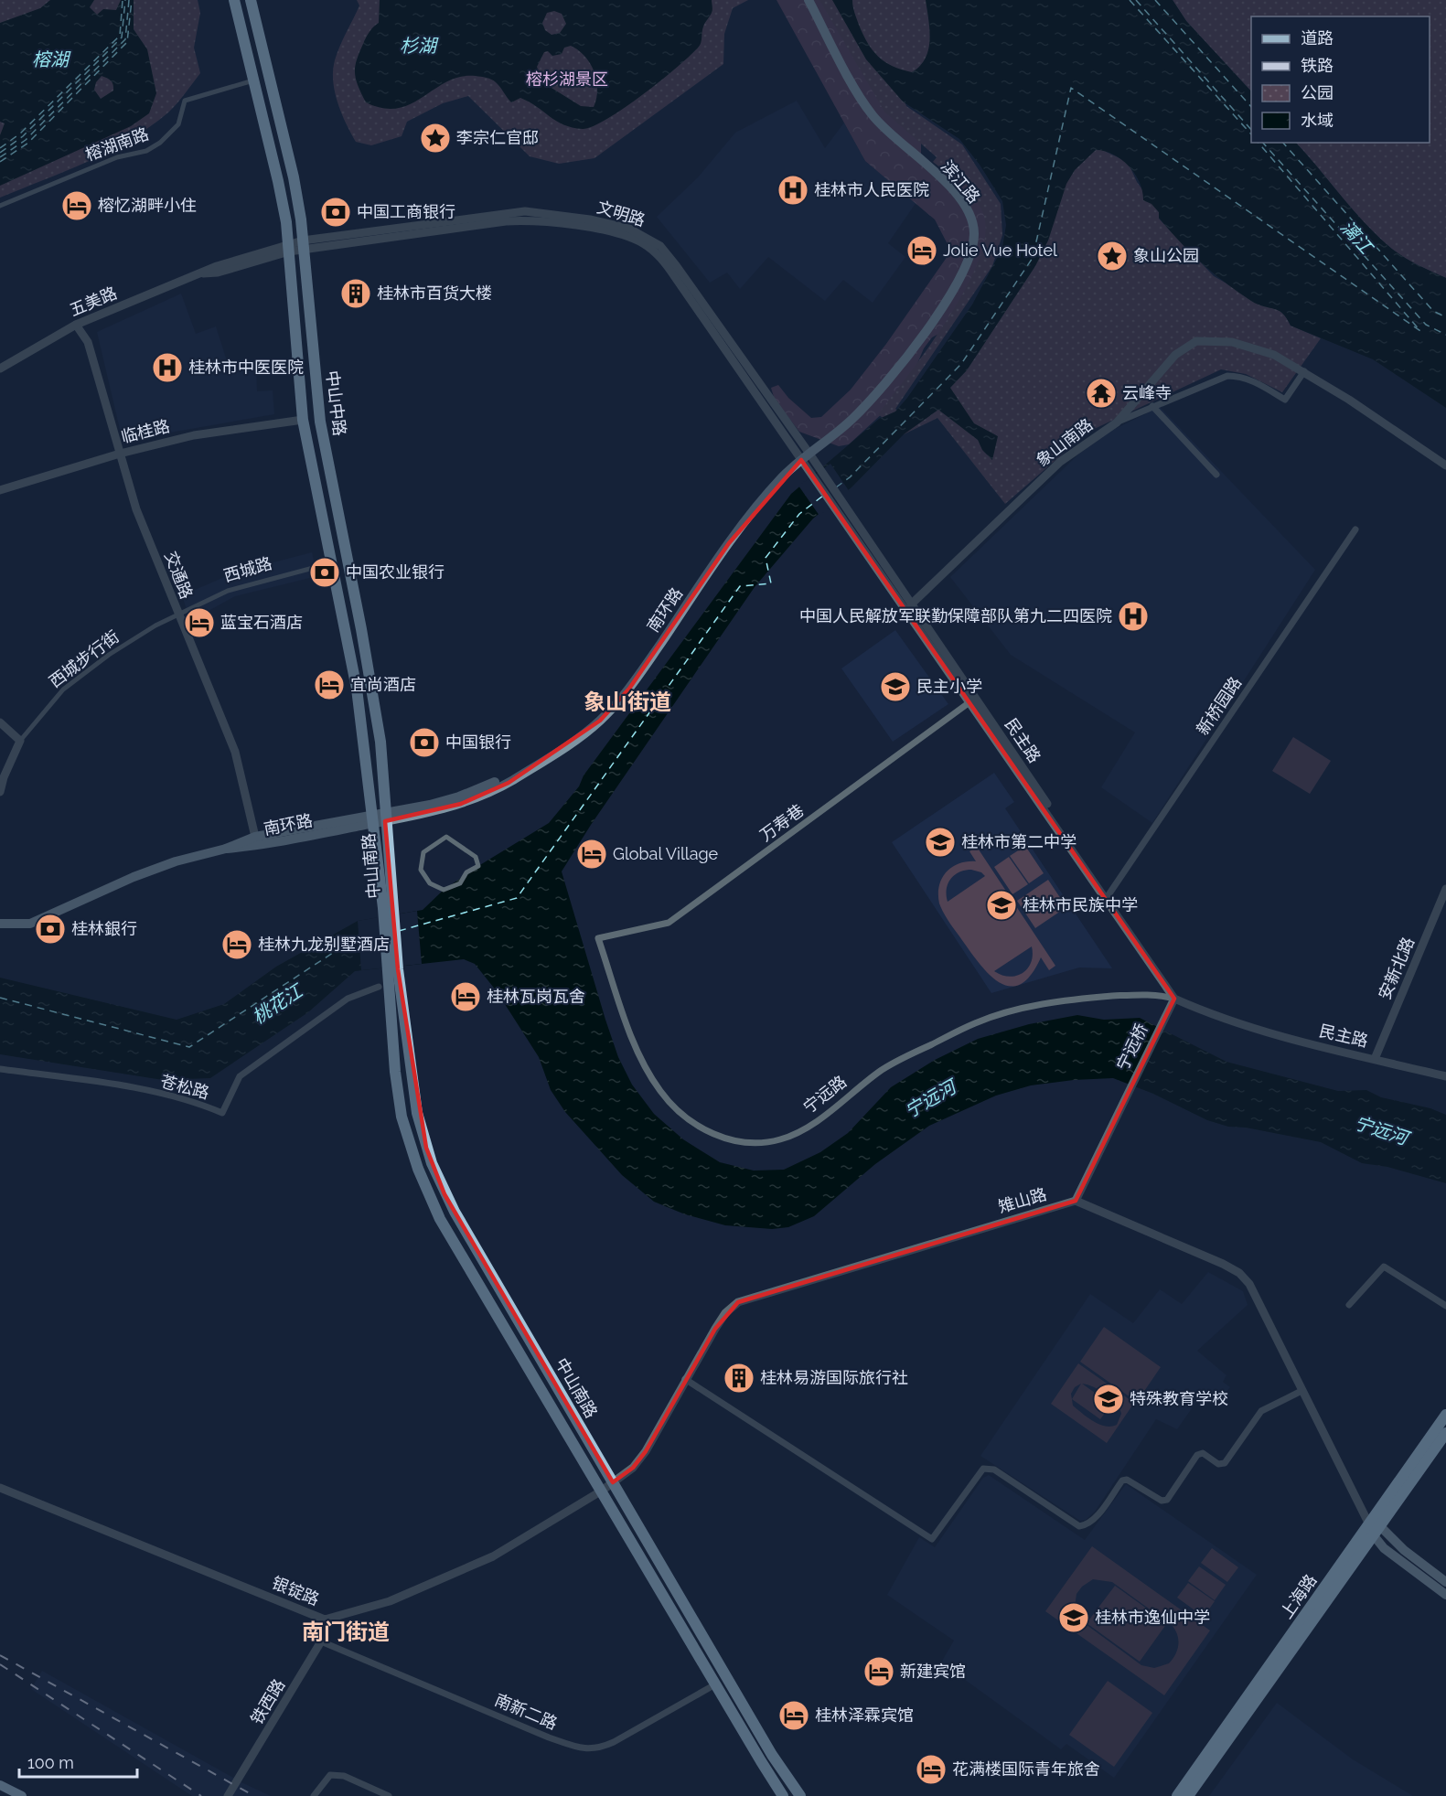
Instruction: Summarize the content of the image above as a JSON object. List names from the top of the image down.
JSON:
{
  "streets": {
    "highway": ["中山中路", "中山南路", "上海路"],
    "main road": ["滨江路", "南环路"],
    "street": [
      "榕湖南路",
      "文明路",
      "五美路",
      "临桂路",
      "象山南路",
      "西城路",
      "交通路",
      "西城步行街",
      "新桥园路",
      "民主路",
      "万寿巷",
      "安新北路",
      "宁远桥",
      "苍松路",
      "宁远路",
      "雉山路",
      "银锭路",
      "铁西路",
      "南新二路"
    ]
  },
  "crossings": [
    ["榕湖南路", "中山中路"],
    ["滨江路", "文明路"],
    ["滨江路", "南环路"],
    ["文明路", "五美路"],
    ["文明路", "中山中路"],
    ["文明路", "南环路"],
    ["文明路", "民主路"],
    ["五美路", "中山中路"],
    ["五美路", "交通路"],
    ["中山中路", "临桂路"],
    ["中山中路", "西城路"],
    ["中山中路", "南环路"],
    ["中山中路", "中山南路"],
    ["临桂路", "交通路"],
    ["象山南路", "民主路"],
    ["西城路", "交通路"],
    ["西城路", "西城步行街"],
    ["交通路", "南环路"],
    ["交通路", "西城步行街"],
    ["南环路", "中山南路"],
    ["新桥园路", "民主路"],
    ["民主路", "万寿巷"],
    ["民主路", "安新北路"],
    ["民主路", "宁远桥"],
    ["民主路", "宁远路"],
    ["万寿巷", "宁远路"],
    ["中山南路", "雉山路"],
    ["中山南路", "银锭路"],
    ["中山南路", "南新二路"],
    ["宁远桥", "宁远路"],
    ["宁远桥", "雉山路"],
    ["雉山路", "银锭路"],
    ["银锭路", "铁西路"],
    ["铁西路", "南新二路"]
  ],
  "districts": ["象山街道", "南门街道"],
  "water": [
    "杉湖",
    "榕湖",
    "漓江",
    "桃花江",
    "宁远河"
  ],
  "parks": ["榕杉湖景区"],
  "places": {
    "place": ["李宗仁官邸", "象山公园"],
    "hospital": ["桂林市人民医院", "桂林市中医医院", "中国人民解放军联勤保障部队第九二四医院"],
    "hotel": [
      "榕忆湖畔小住",
      "Jolie Vue Hotel",
      "蓝宝石酒店",
      "宜尚酒店",
      "Global Village",
      "桂林九龙别墅酒店",
      "桂林瓦岗瓦舍",
      "新建宾馆",
      "桂林泽霖宾馆",
      "花满楼国际青年旅舍"
    ],
    "bank": [
      "中国工商银行",
      "中国农业银行",
      "中国银行",
      "桂林銀行"
    ],
    "building": ["桂林市百货大楼", "桂林易游国际旅行社"],
    "temple": ["云峰寺"],
    "school or university": [
      "民主小学",
      "桂林市第二中学",
      "桂林市民族中学",
      "特殊教育学校",
      "桂林市逸仙中学"
    ]
  },
  "legend": [
    "道路",
    "铁路",
    "公园",
    "水域"
  ],
  "scale_bar": "100 m"
}
